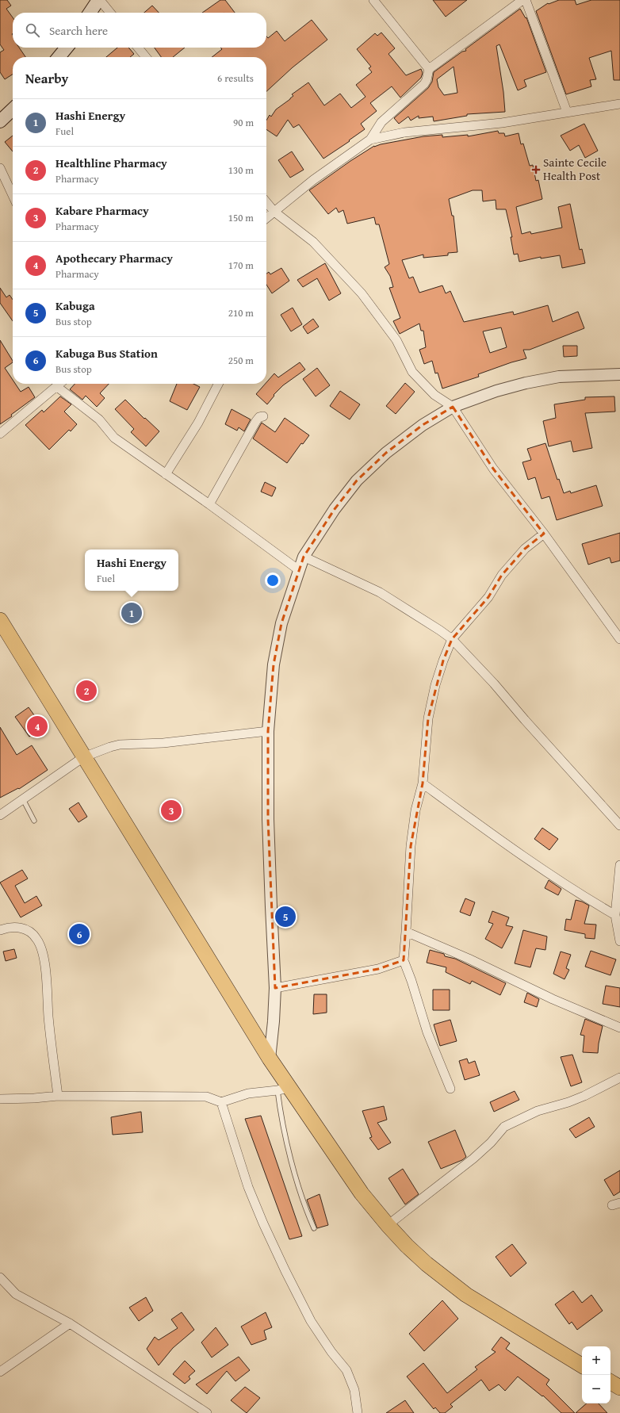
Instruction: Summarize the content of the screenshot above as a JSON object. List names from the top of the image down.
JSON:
{
  "places": {
    "health": ["Sainte Cecile Health Post"]
  },
  "page": {
    "search": "Search here",
    "heading": ["Nearby", "6 results"],
    "list": [
      {
        "mark": "1",
        "name": "Hashi Energy",
        "note": "Fuel",
        "value": "90 m"
      },
      {
        "mark": "2",
        "name": "Healthline Pharmacy",
        "note": "Pharmacy",
        "value": "130 m"
      },
      {
        "mark": "3",
        "name": "Kabare Pharmacy",
        "note": "Pharmacy",
        "value": "150 m"
      },
      {
        "mark": "4",
        "name": "Apothecary Pharmacy",
        "note": "Pharmacy",
        "value": "170 m"
      },
      {
        "mark": "5",
        "name": "Kabuga",
        "note": "Bus stop",
        "value": "210 m"
      },
      {
        "mark": "6",
        "name": "Kabuga Bus Station",
        "note": "Bus stop",
        "value": "250 m"
      }
    ],
    "popup": ["Hashi Energy", "Fuel"],
    "pins": [
      "1",
      "2",
      "4",
      "3",
      "5",
      "6"
    ],
    "map_buttons": ["+", "−"]
  }
}
